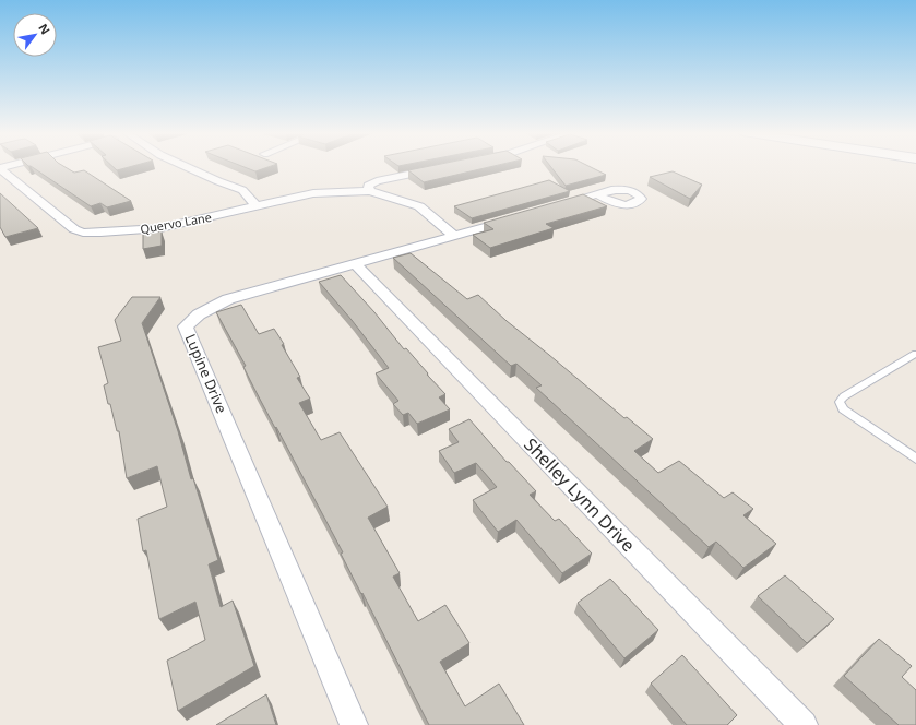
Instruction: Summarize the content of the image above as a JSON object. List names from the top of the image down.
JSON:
{
  "streets": {
    "street": ["Quervo Lane", "Lupine Drive", "Shelley Lynn Drive"]
  },
  "crossings": [
    ["Quervo Lane", "Lupine Drive"],
    ["Lupine Drive", "Shelley Lynn Drive"]
  ],
  "north": "top right"
}
